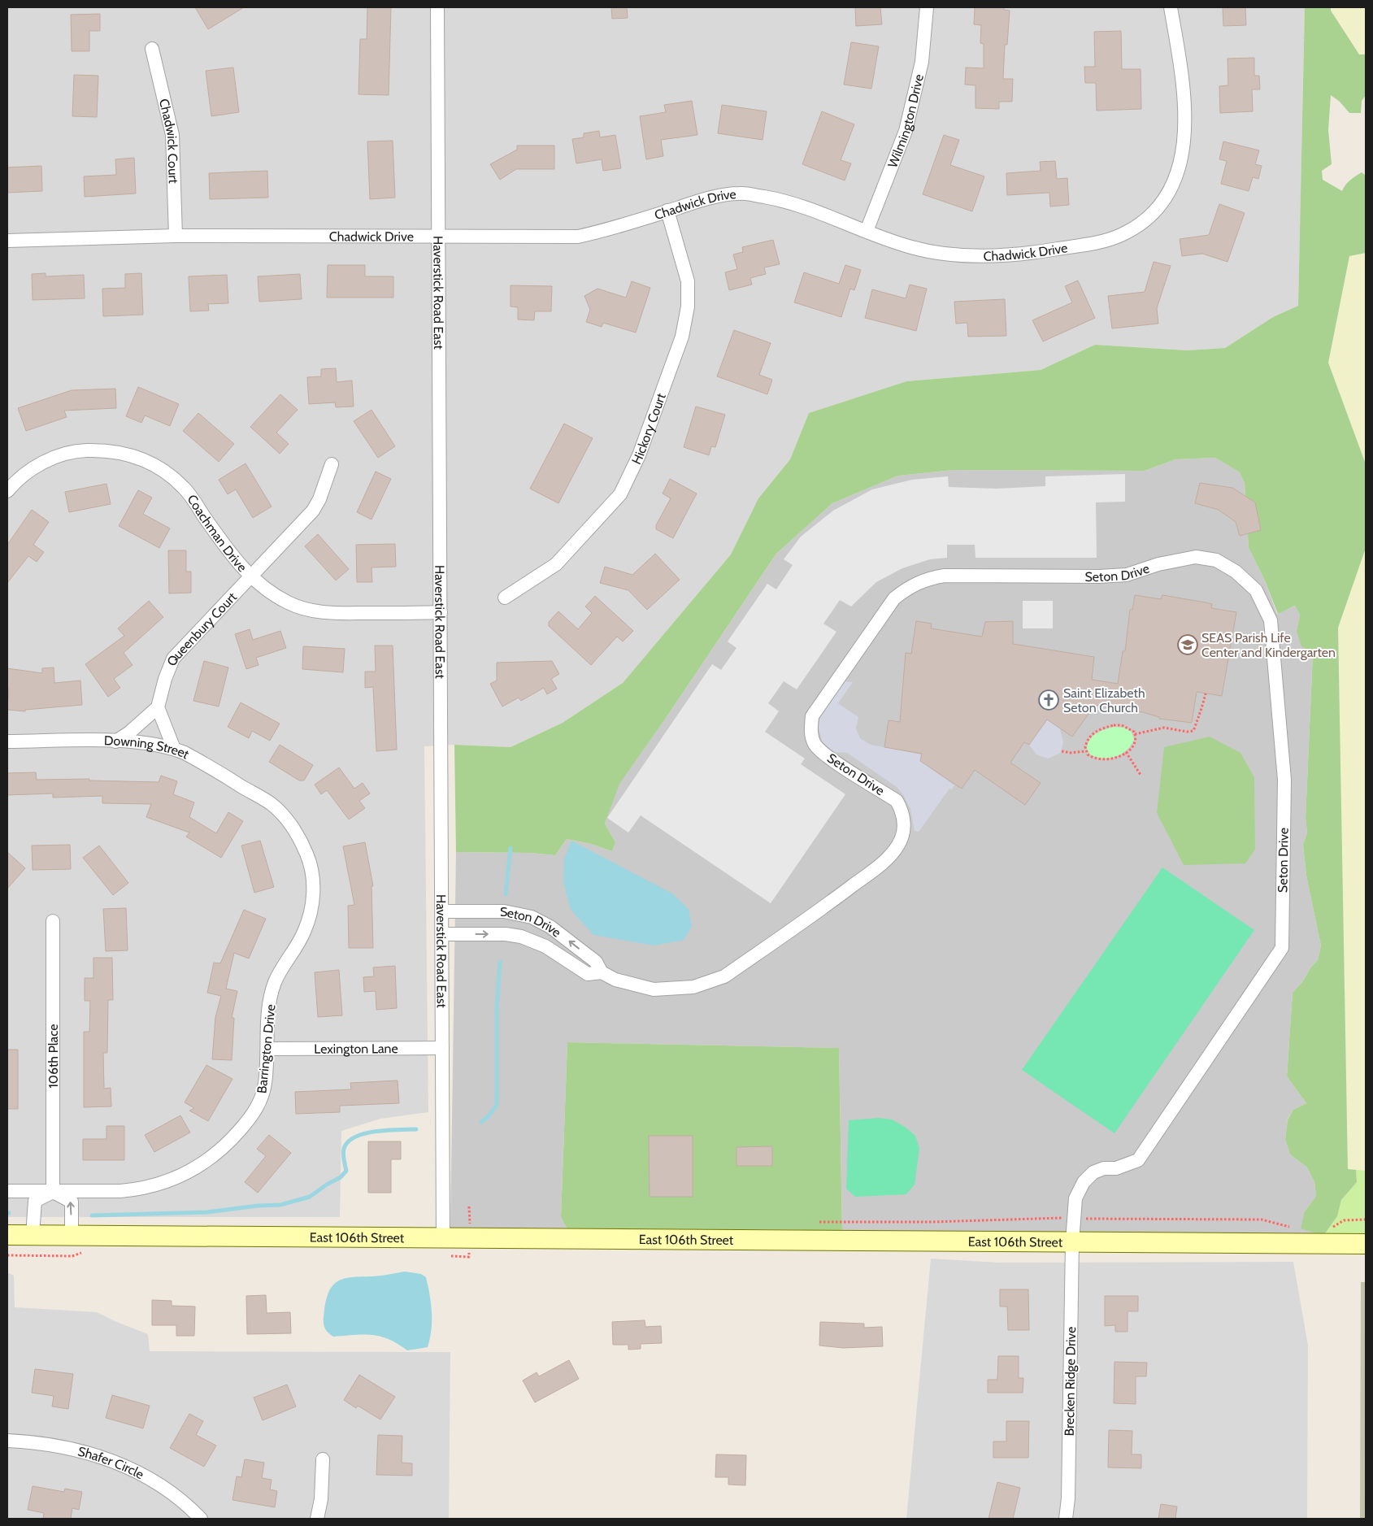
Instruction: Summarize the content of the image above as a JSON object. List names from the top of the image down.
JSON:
{
  "streets": {
    "street": [
      "Wilmington Drive",
      "Chadwick Court",
      "Chadwick Drive",
      "Haverstick Road East",
      "Hickory Court",
      "Coachman Drive",
      "Seton Drive",
      "Queenbury Court",
      "Downing Street",
      "Lexington Lane",
      "Barrington Drive",
      "106th Place",
      "East 106th Street",
      "Brecken Ridge Drive",
      "Shafer Circle"
    ]
  },
  "crossings": [
    ["Wilmington Drive", "Chadwick Drive"],
    ["Chadwick Court", "Chadwick Drive"],
    ["Chadwick Drive", "Haverstick Road East"],
    ["Chadwick Drive", "Hickory Court"],
    ["Haverstick Road East", "Coachman Drive"],
    ["Haverstick Road East", "Seton Drive"],
    ["Haverstick Road East", "Lexington Lane"],
    ["Haverstick Road East", "East 106th Street"],
    ["Coachman Drive", "Queenbury Court"],
    ["Seton Drive", "East 106th Street"],
    ["Seton Drive", "Brecken Ridge Drive"],
    ["Downing Street", "Barrington Drive"],
    ["Lexington Lane", "Barrington Drive"],
    ["Barrington Drive", "106th Place"],
    ["East 106th Street", "Brecken Ridge Drive"]
  ],
  "places": {
    "school or university": ["SEAS Parish Life Center and Kindergarten"],
    "church": ["Saint Elizabeth Seton Church"]
  }
}
